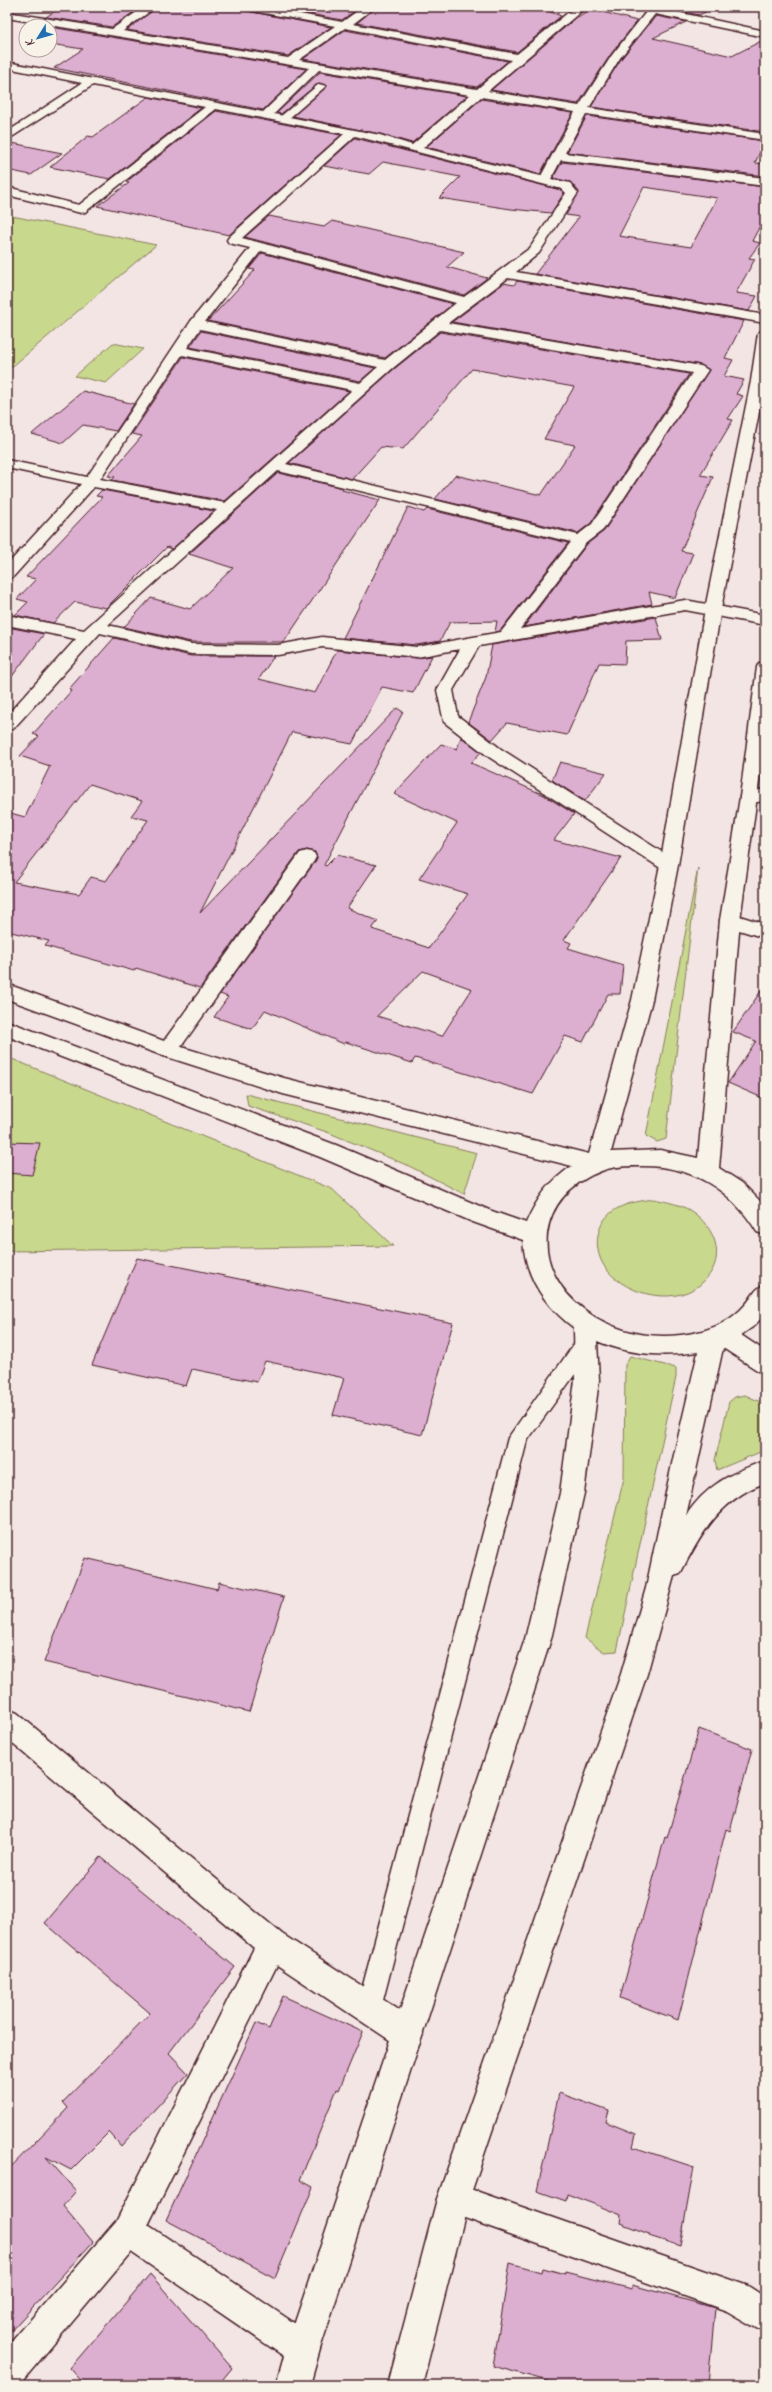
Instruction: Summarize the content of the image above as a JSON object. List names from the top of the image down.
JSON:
{
  "north": "bottom left"
}
